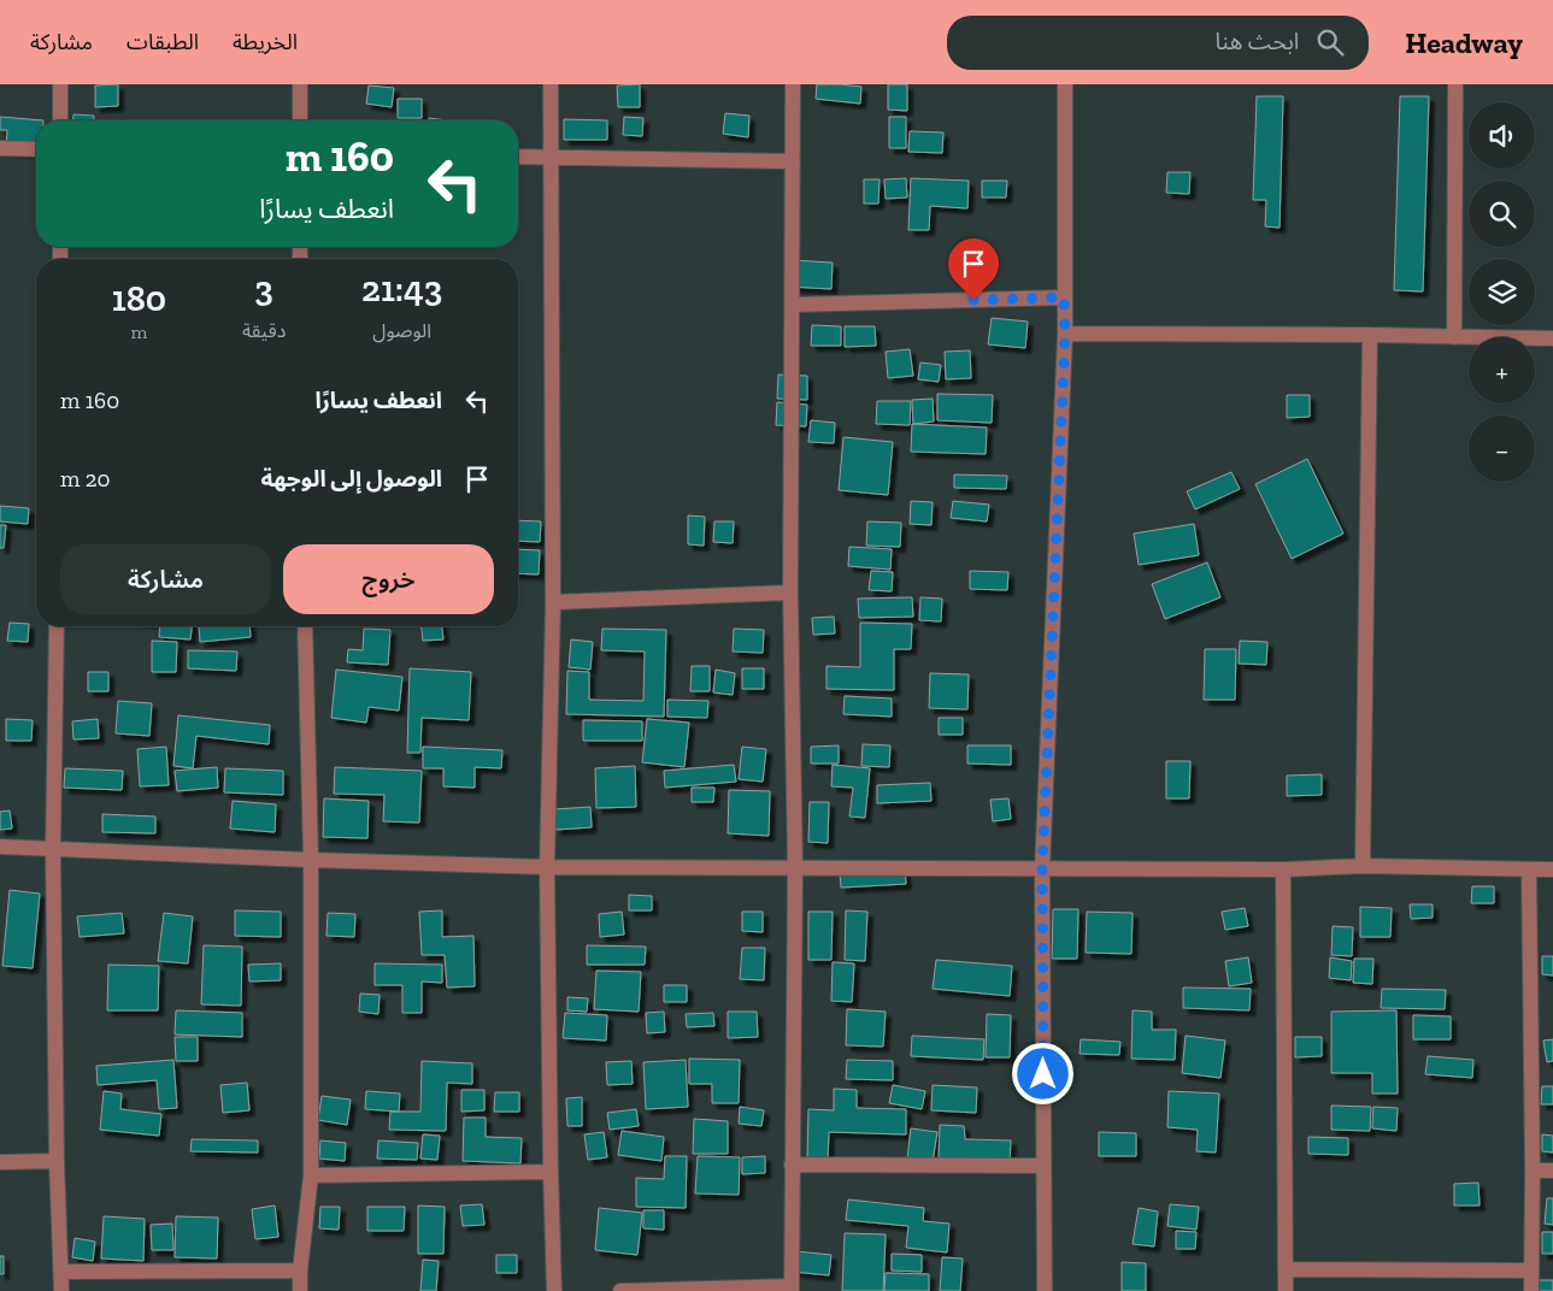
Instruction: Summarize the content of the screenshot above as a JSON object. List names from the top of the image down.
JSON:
{
  "page": {
    "header": "Headway",
    "search": "ابحث هنا",
    "nav": ["الخريطة", "الطبقات", "مشاركة"],
    "map_buttons": ["+", "−"],
    "turn": ["160 m", "انعطف يسارًا"],
    "eta": [
      "21:43",
      "الوصول",
      "3",
      "دقيقة",
      "180",
      "m"
    ],
    "list": [
      {
        "name": "انعطف يسارًا",
        "value": "160 m"
      },
      {
        "name": "الوصول إلى الوجهة",
        "value": "20 m"
      }
    ],
    "buttons": ["خروج", "مشاركة"]
  }
}
